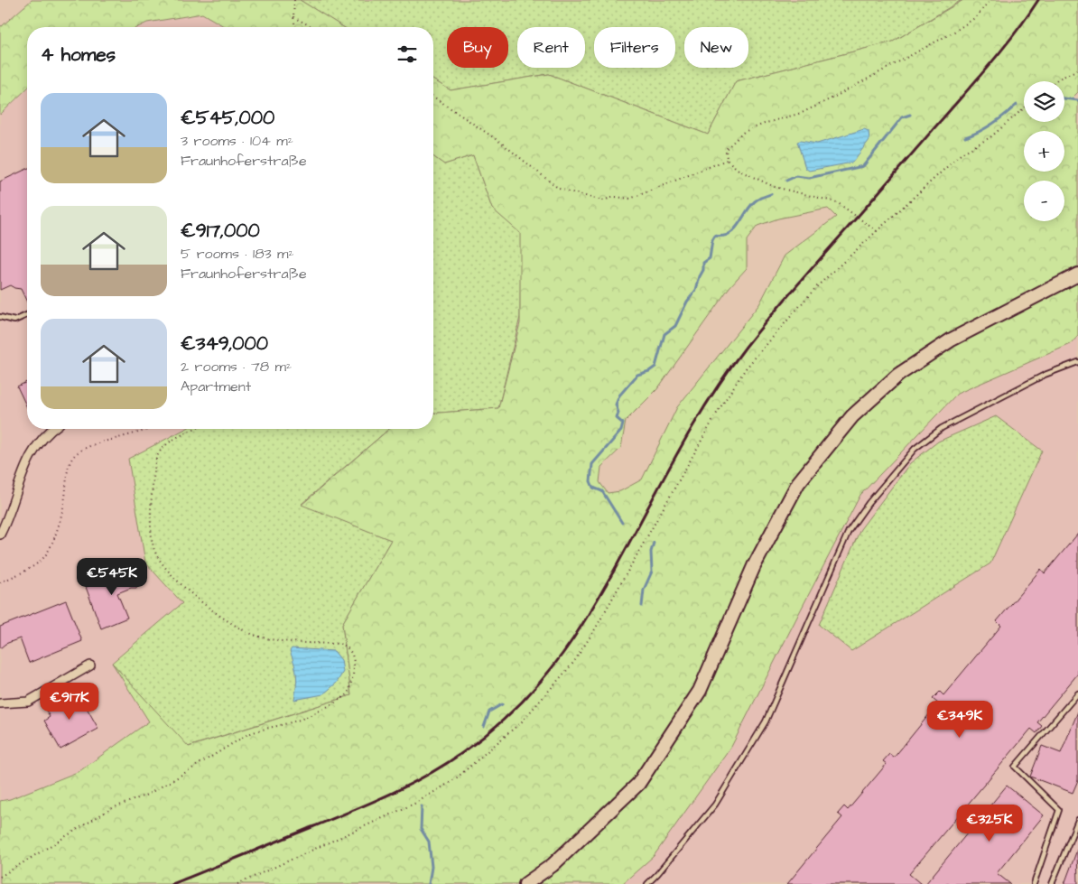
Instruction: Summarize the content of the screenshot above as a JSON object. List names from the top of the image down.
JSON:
{
  "page": {
    "chip": [
      "Buy",
      "Rent",
      "Filters",
      "New"
    ],
    "heading": "4 homes",
    "map_buttons": ["+", "−"],
    "list": [
      {
        "name": "€545,000",
        "note": "3 rooms · 104 m² · Fraunhoferstraße"
      },
      {
        "name": "€917,000",
        "note": "5 rooms · 183 m² · Fraunhoferstraße"
      },
      {
        "name": "€349,000",
        "note": "2 rooms · 78 m² · Apartment"
      }
    ],
    "price": [
      "€545K",
      "€917K",
      "€349K",
      "€325K"
    ]
  }
}
